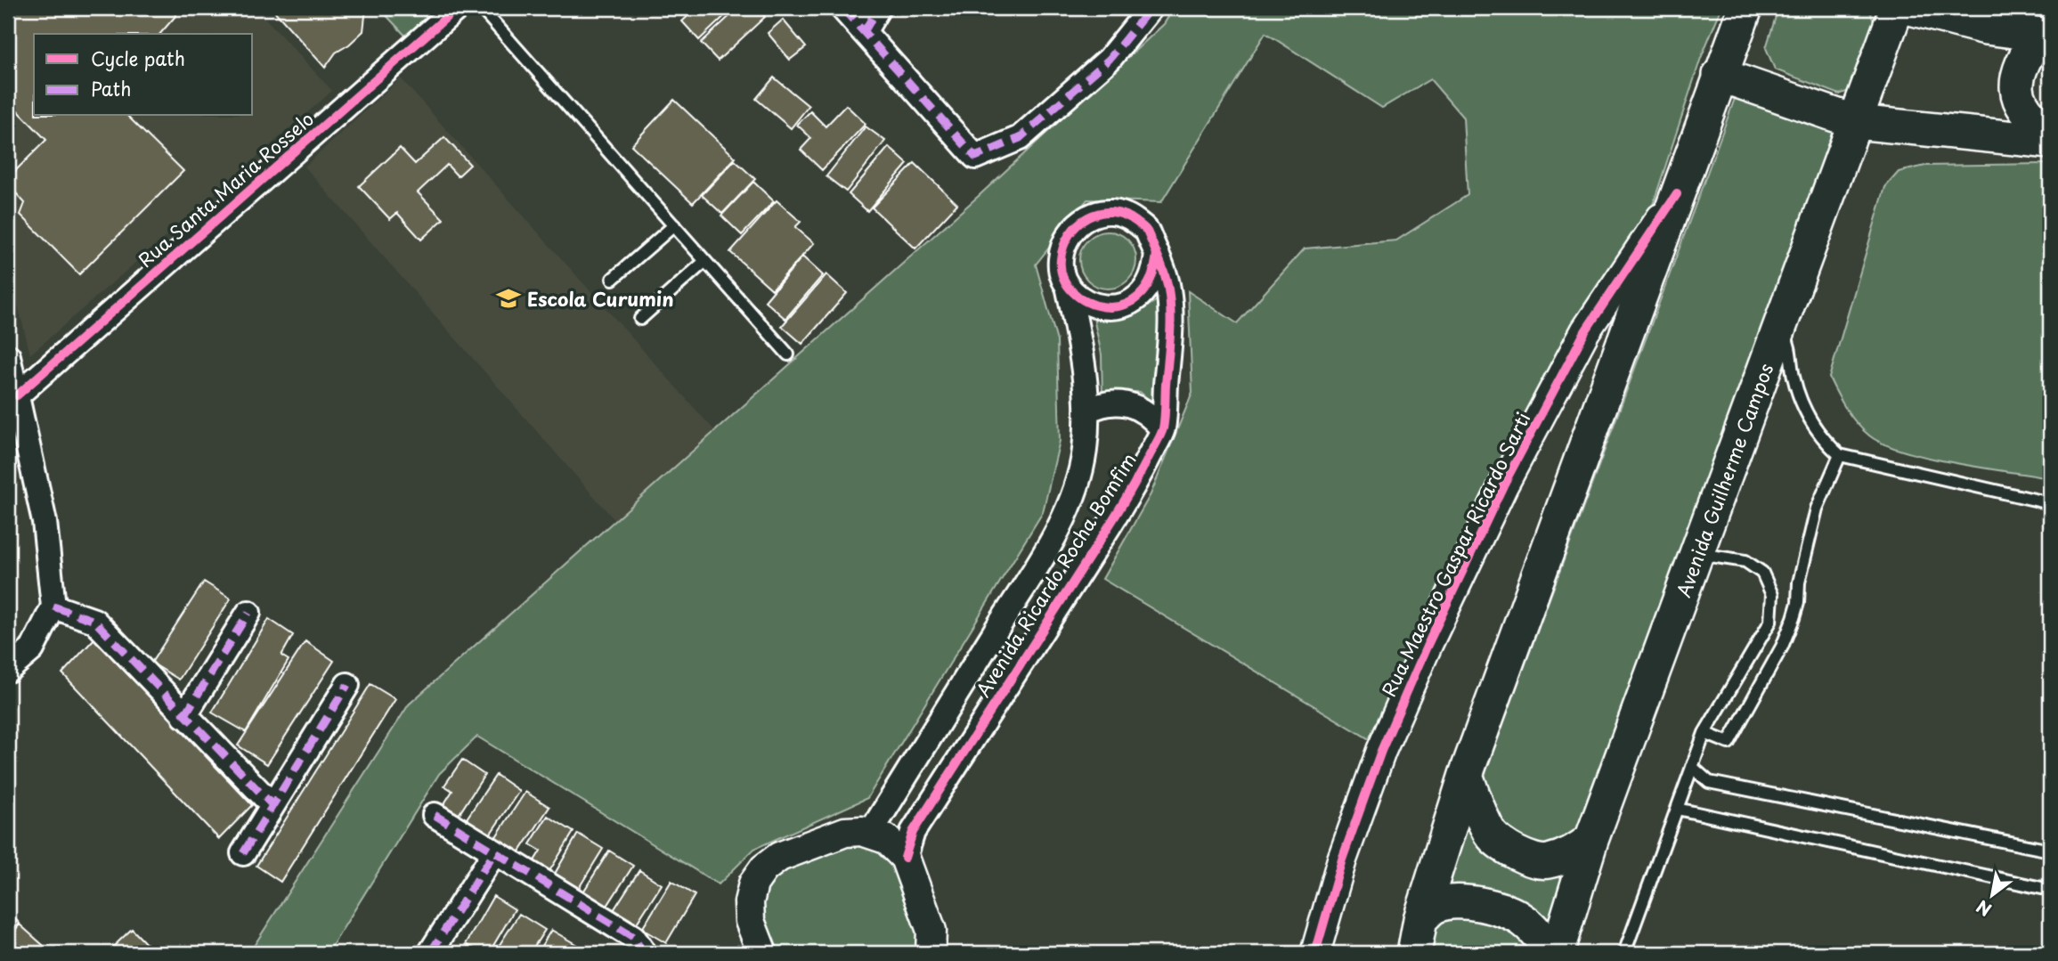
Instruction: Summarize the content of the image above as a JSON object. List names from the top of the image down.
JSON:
{
  "streets": {
    "main road": ["Avenida Guilherme Campos"],
    "street": ["Rua Santa Maria Rosselo", "Rua Maestro Gaspar Ricardo Sarti", "Avenida Ricardo Rocha Bomfim"]
  },
  "places": {
    "school or university": ["Escola Curumin"]
  },
  "legend": ["Cycle path", "Path"],
  "north": "bottom left"
}
